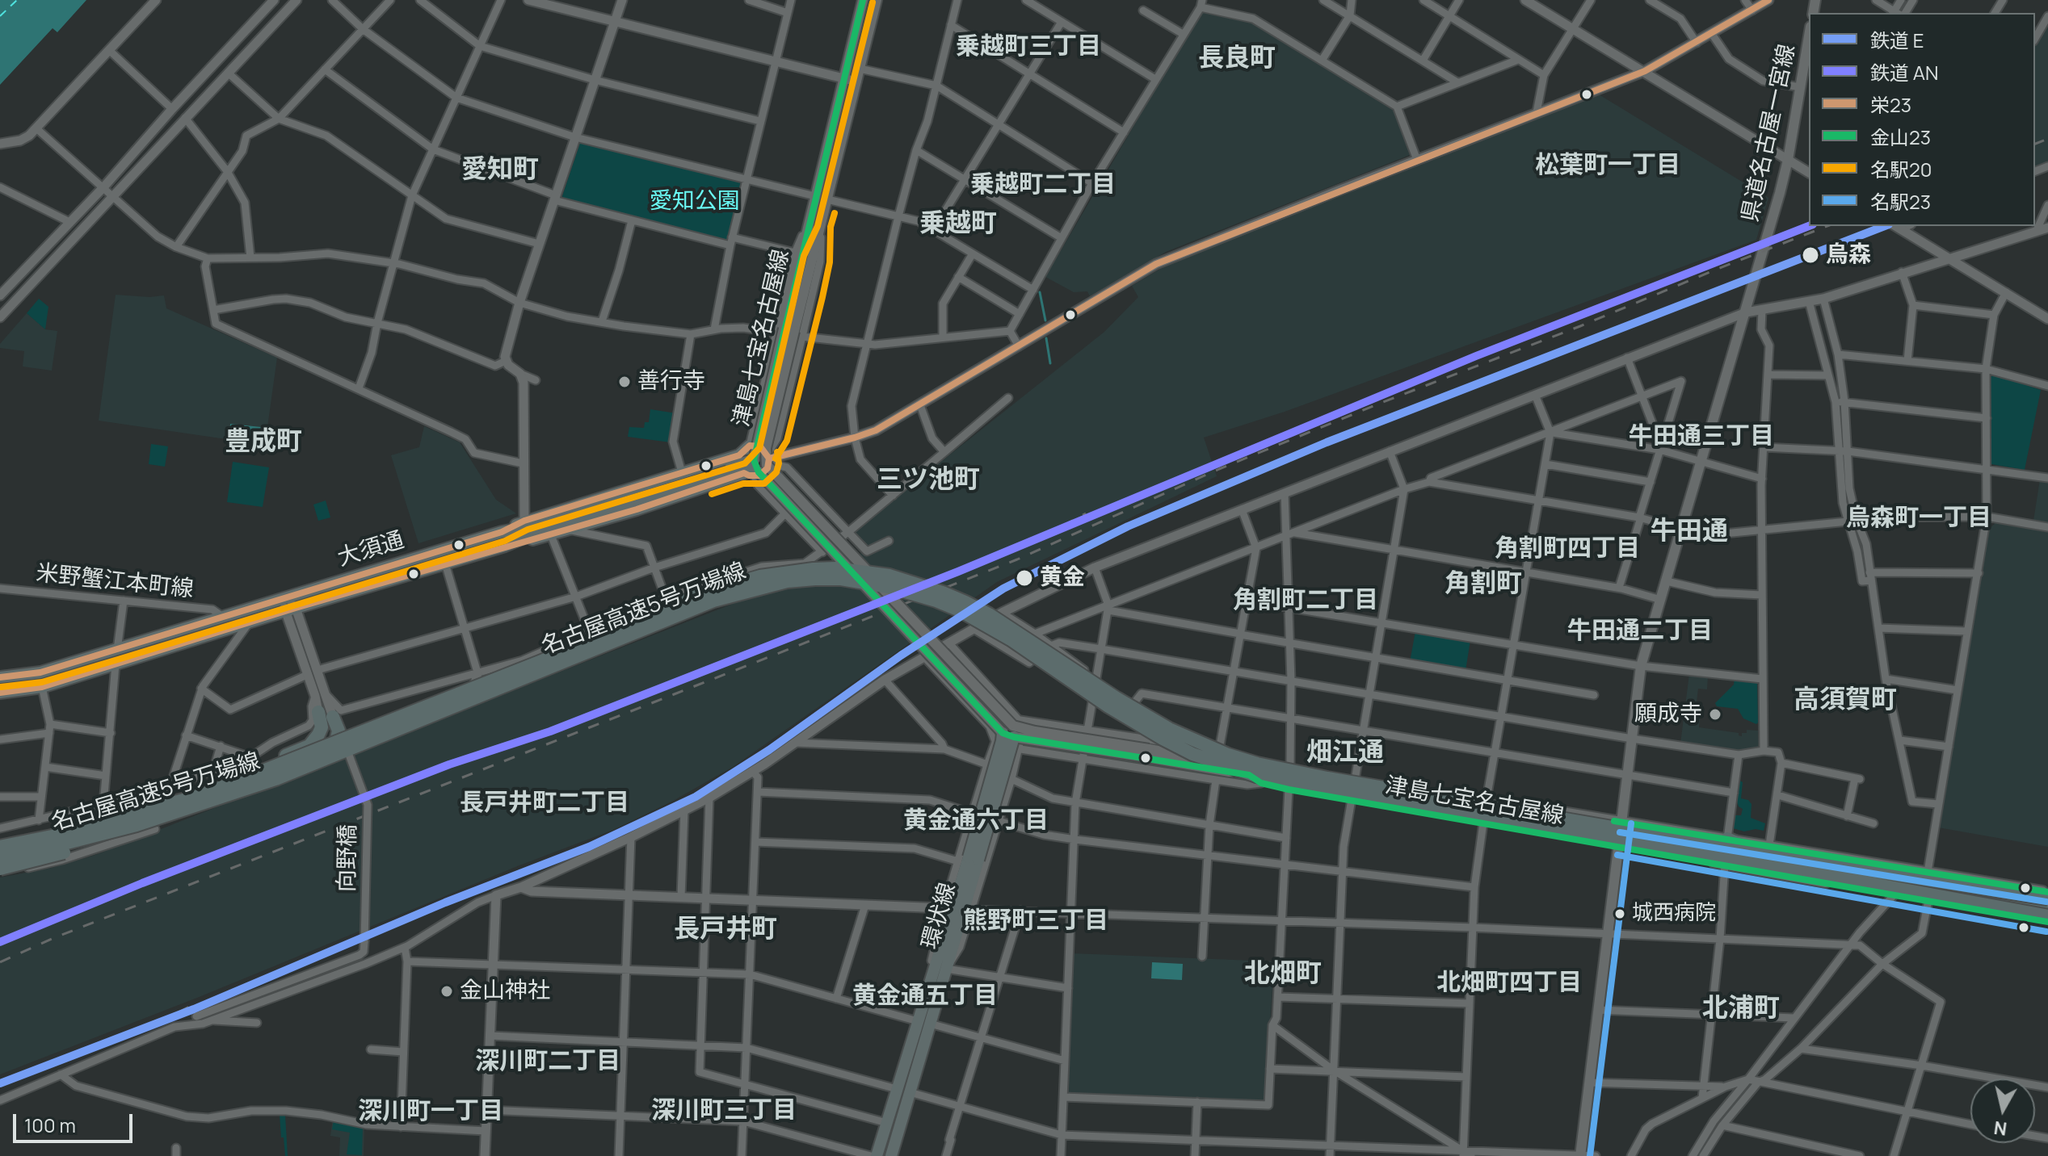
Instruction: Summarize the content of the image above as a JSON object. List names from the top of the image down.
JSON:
{
  "streets": {
    "highway": ["名古屋高速5号万場線"],
    "main road": [
      "県道名古屋一宮線",
      "津島七宝名古屋線",
      "大須通",
      "環状線"
    ],
    "street": ["米野蟹江本町線", "向野橋"]
  },
  "crossings": [
    ["県道名古屋一宮線", "津島七宝名古屋線"],
    ["津島七宝名古屋線", "大須通"],
    ["津島七宝名古屋線", "環状線"],
    ["大須通", "米野蟹江本町線"]
  ],
  "districts": [
    "乗越町三丁目",
    "長良町",
    "松葉町一丁目",
    "愛知町",
    "乗越町二丁目",
    "乗越町",
    "牛田通三丁目",
    "豊成町",
    "三ツ池町",
    "烏森町一丁目",
    "牛田通",
    "角割町四丁目",
    "角割町",
    "角割町二丁目",
    "牛田通二丁目",
    "高須賀町",
    "畑江通",
    "長戸井町二丁目",
    "黄金通六丁目",
    "熊野町三丁目",
    "長戸井町",
    "北畑町",
    "北畑町四丁目",
    "黄金通五丁目",
    "北浦町",
    "深川町二丁目",
    "深川町三丁目",
    "深川町一丁目"
  ],
  "parks": ["愛知公園"],
  "places": [
    "烏森",
    "善行寺",
    "黄金",
    "願成寺",
    "城西病院",
    "金山神社"
  ],
  "lines": [
    "transit line 栄23",
    "transit line 金山23",
    "transit line 名駅20",
    "rail line AN",
    "rail line E",
    "transit line 名駅23"
  ],
  "legend": [
    "鉄道 E",
    "鉄道 AN",
    "栄23",
    "金山23",
    "名駅20",
    "名駅23"
  ],
  "scale_bar": "100 m",
  "north": "bottom"
}
